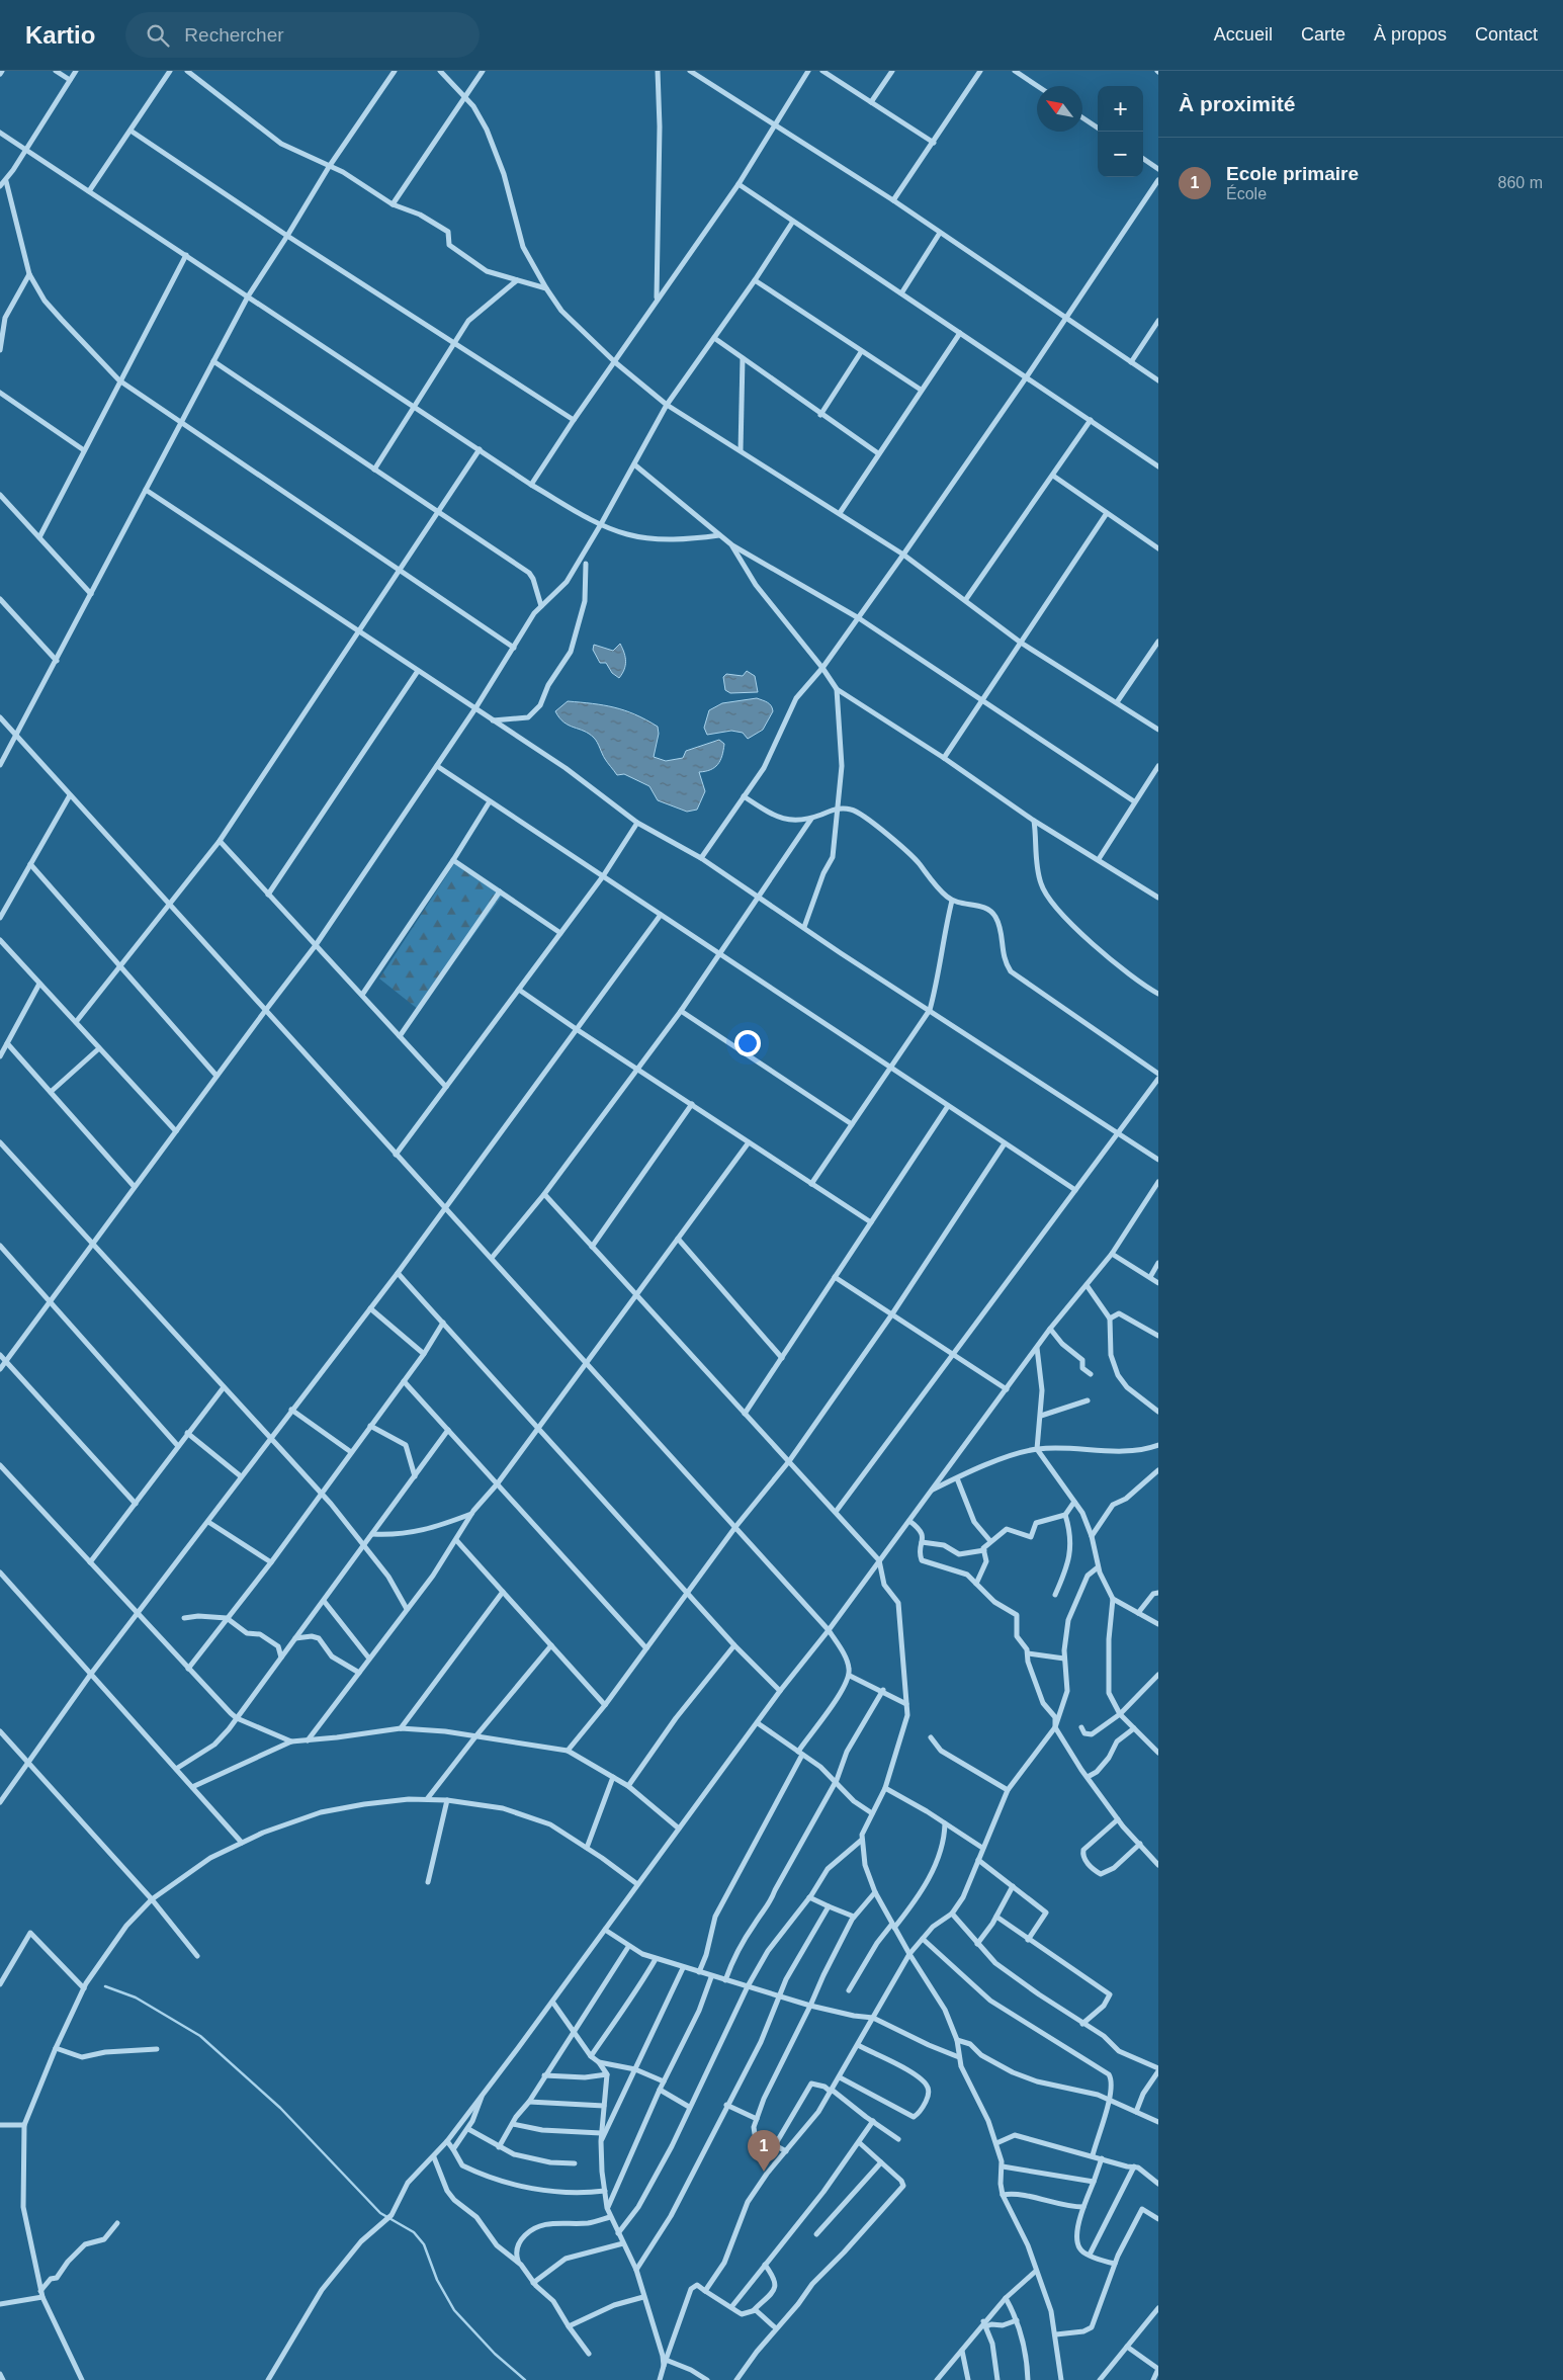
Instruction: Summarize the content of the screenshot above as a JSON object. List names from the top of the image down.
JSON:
{
  "north": "top left",
  "page": {
    "header": "Kartio",
    "search": "Rechercher",
    "nav": [
      "Accueil",
      "Carte",
      "À propos",
      "Contact"
    ],
    "heading": "À proximité",
    "map_buttons": ["+", "−"],
    "list": [
      {
        "mark": "1",
        "name": "Ecole primaire",
        "note": "École",
        "value": "860 m"
      }
    ],
    "pins": "1"
  }
}
